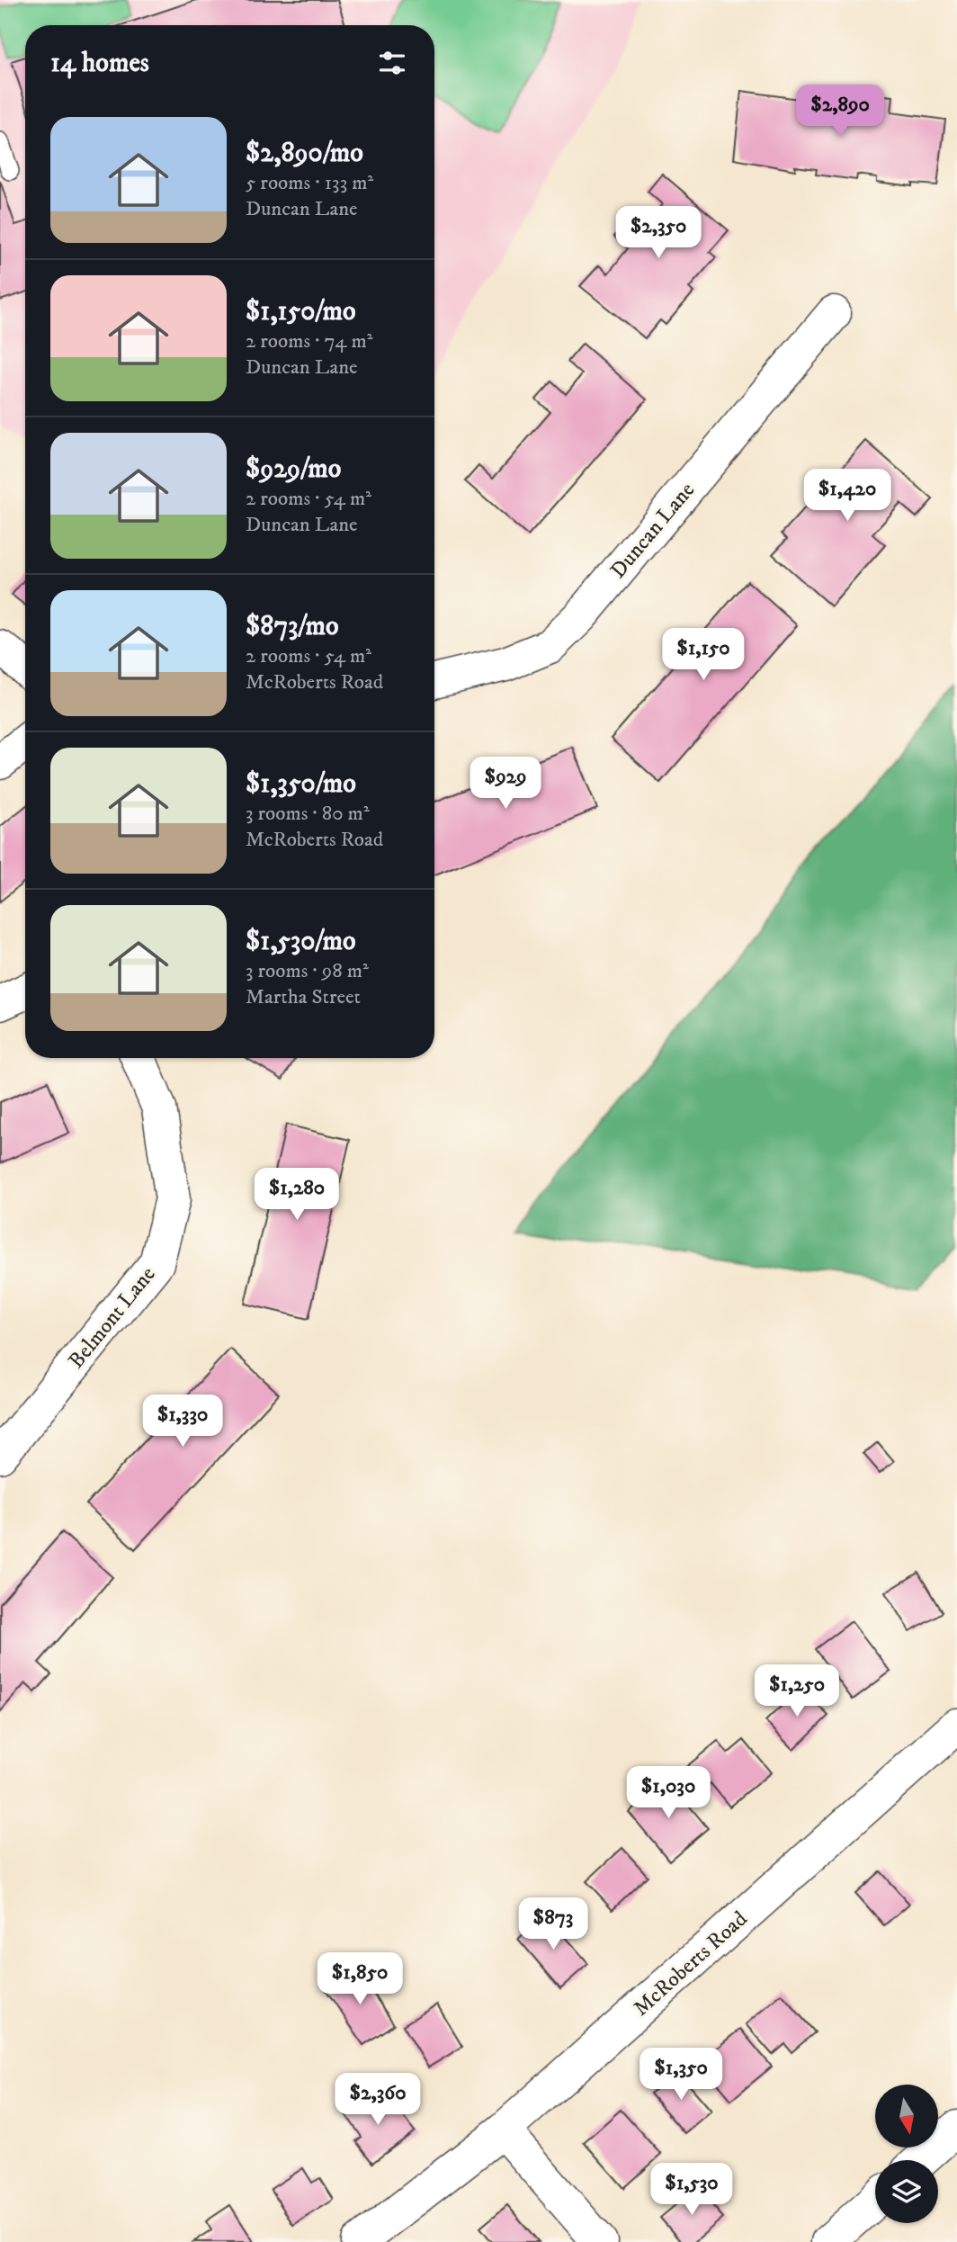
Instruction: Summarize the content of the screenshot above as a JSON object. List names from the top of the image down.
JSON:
{
  "streets": {
    "street": ["Duncan Lane", "Belmont Lane", "McRoberts Road"]
  },
  "north": "bottom",
  "page": {
    "heading": "14 homes",
    "price": [
      "$2,890",
      "$2,350",
      "$1,420",
      "$1,150",
      "$929",
      "$1,280",
      "$1,330",
      "$1,250",
      "$1,030",
      "$873",
      "$1,850",
      "$1,350",
      "$2,360",
      "$1,530"
    ],
    "list": [
      {
        "name": "$2,890/mo",
        "note": "5 rooms · 133 m² · Duncan Lane"
      },
      {
        "name": "$1,150/mo",
        "note": "2 rooms · 74 m² · Duncan Lane"
      },
      {
        "name": "$929/mo",
        "note": "2 rooms · 54 m² · Duncan Lane"
      },
      {
        "name": "$873/mo",
        "note": "2 rooms · 54 m² · McRoberts Road"
      },
      {
        "name": "$1,350/mo",
        "note": "3 rooms · 80 m² · McRoberts Road"
      },
      {
        "name": "$1,530/mo",
        "note": "3 rooms · 98 m² · Martha Street"
      }
    ]
  }
}
